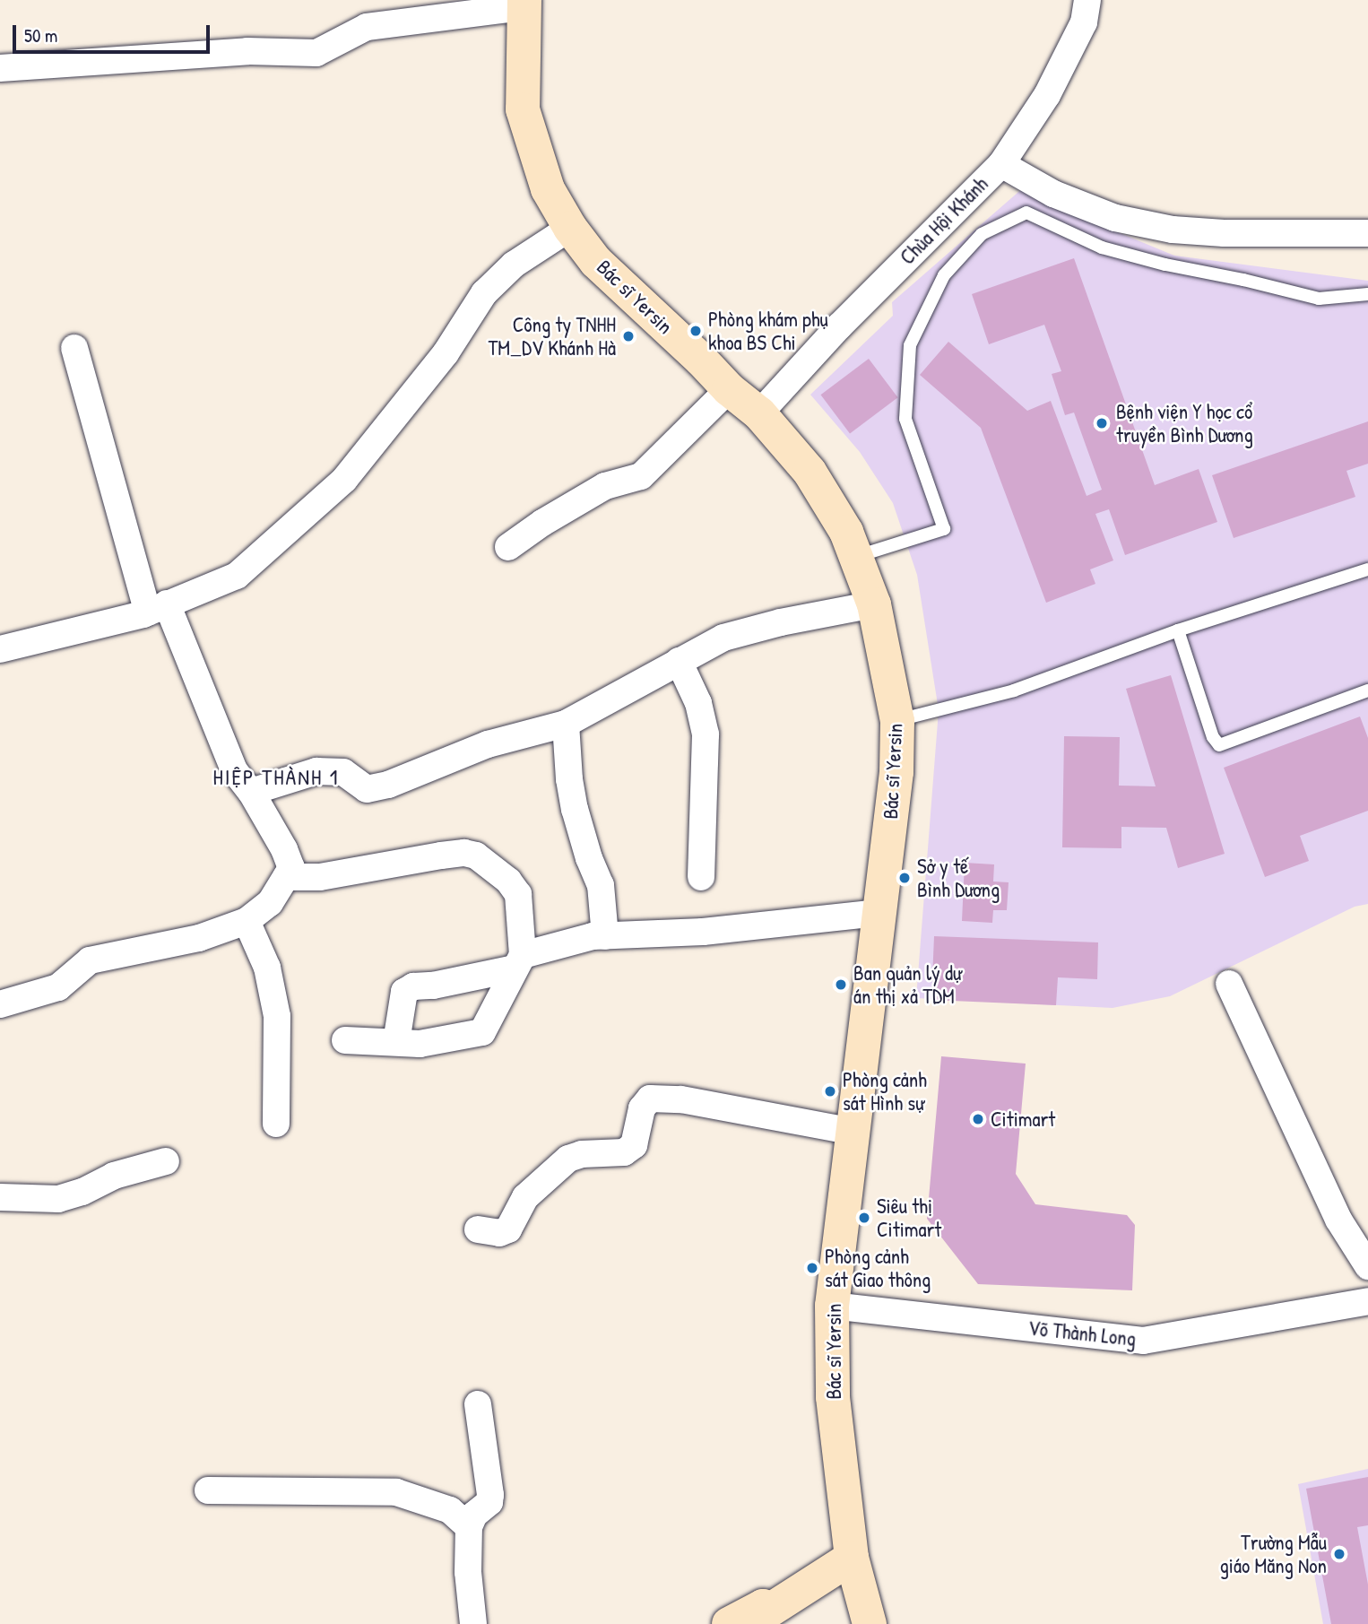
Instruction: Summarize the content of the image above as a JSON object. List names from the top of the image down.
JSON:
{
  "streets": {
    "main road": ["Bác sĩ Yersin"],
    "street": ["Chùa Hội Khánh", "Võ Thành Long"]
  },
  "crossings": [
    ["Chùa Hội Khánh", "Bác sĩ Yersin"],
    ["Bác sĩ Yersin", "Võ Thành Long"]
  ],
  "districts": ["HIỆP THÀNH 1"],
  "places": [
    "Phòng khám phụ khoa BS Chi",
    "Công ty TNHH TM_DV Khánh Hà",
    "Bệnh viện Y học cổ truyền Bình Dương",
    "Sở y tế Bình Dương",
    "Ban quản lý dự án thị xả TDM",
    "Phòng cảnh sát Hình sự",
    "Citimart",
    "Siêu thị Citimart",
    "Phòng cảnh sát Giao thông",
    "Trường Mẫu giáo Măng Non"
  ],
  "scale_bar": "50 m"
}
